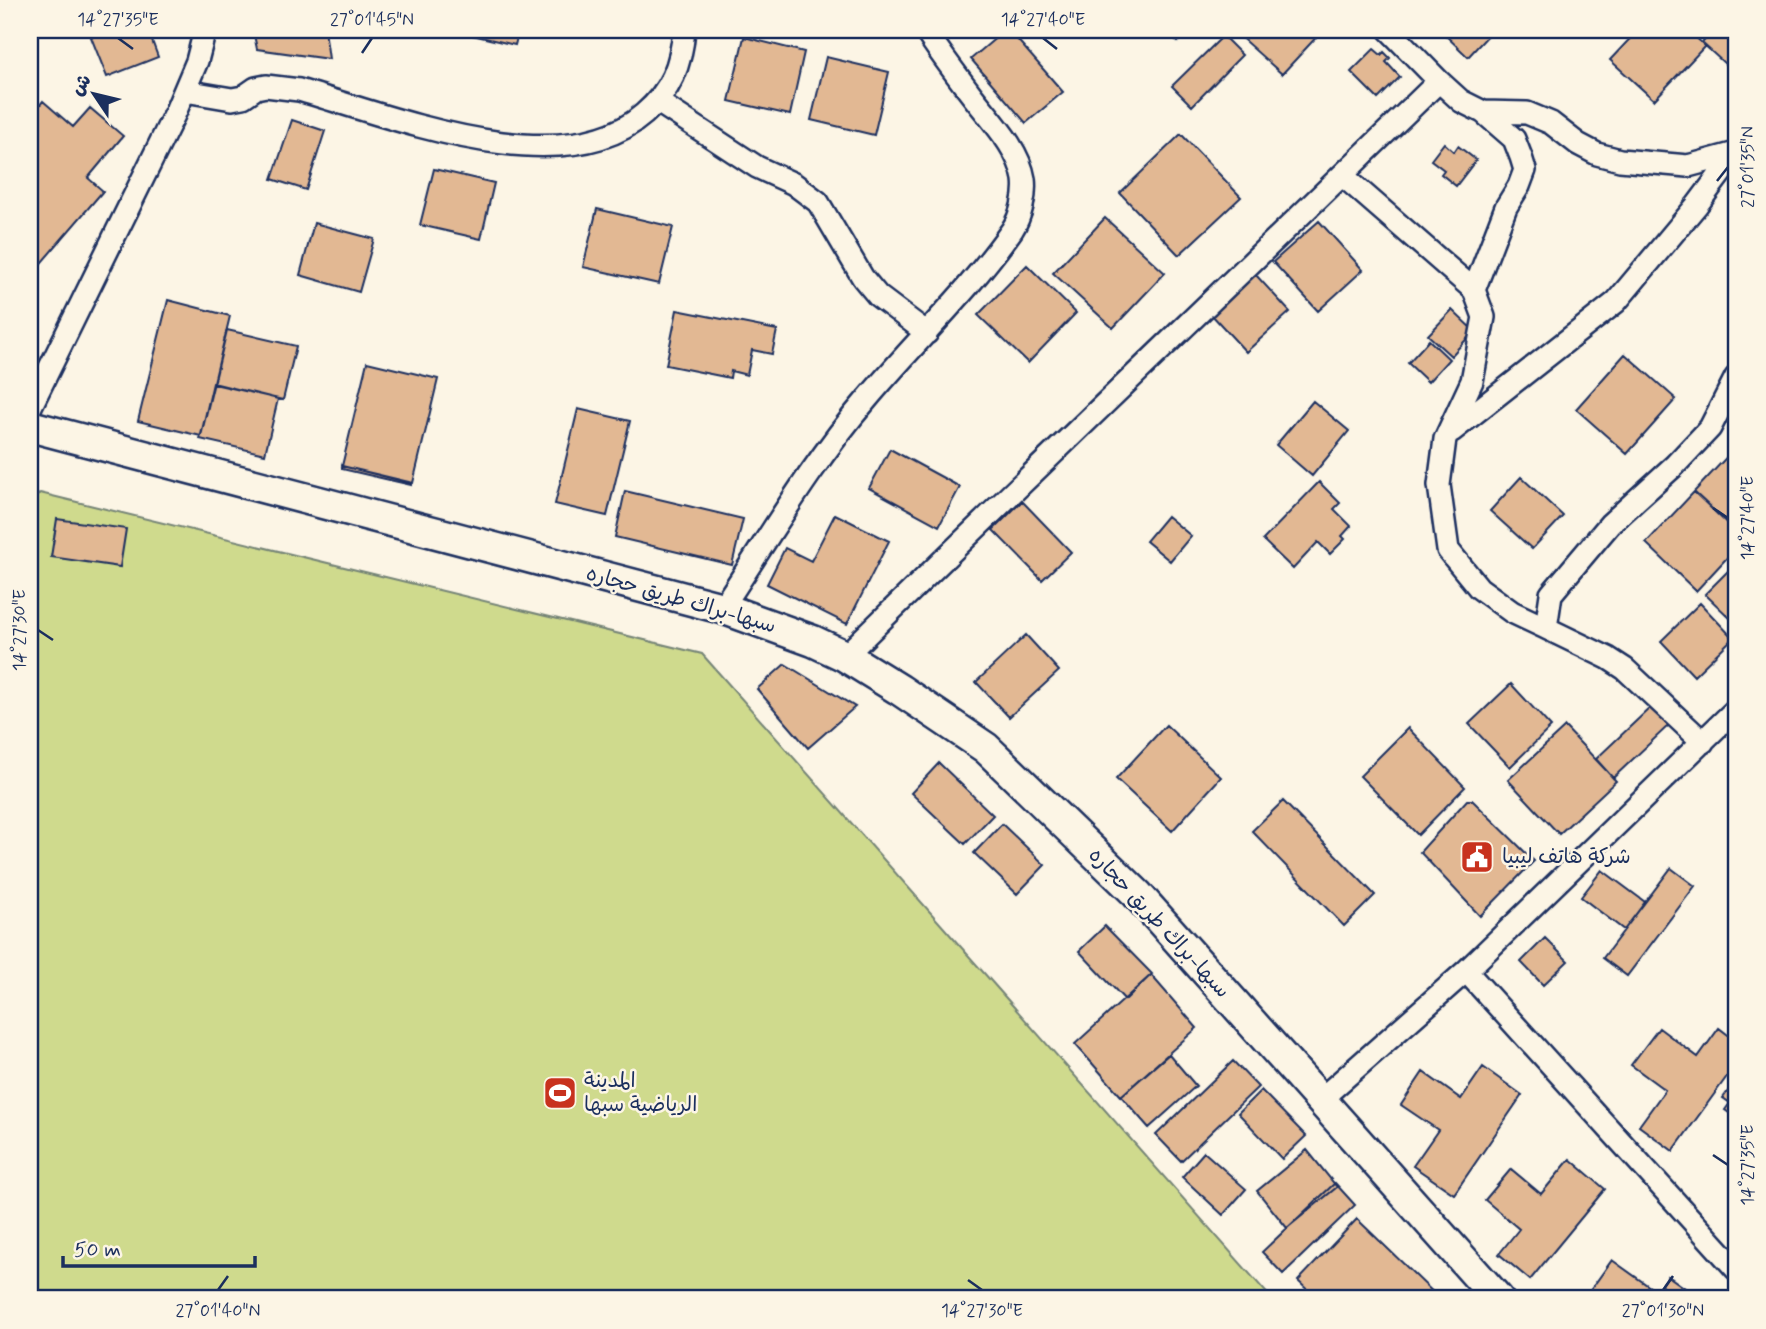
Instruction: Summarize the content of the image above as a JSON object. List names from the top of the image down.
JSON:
{
  "streets": {
    "main road": ["سبها-براك طريق حجاره"]
  },
  "places": {
    "public building": ["شركة هاتف ليبيا"],
    "sports": ["المدينة الرياضية سبها"]
  },
  "scale_bar": "50 m",
  "north": "top left",
  "coordinates": [
    "14°27'35\"E",
    "27°01'45\"N",
    "14°27'40\"E",
    "27°01'35\"N",
    "14°27'30\"E",
    "27°01'40\"N",
    "27°01'30\"N"
  ]
}
